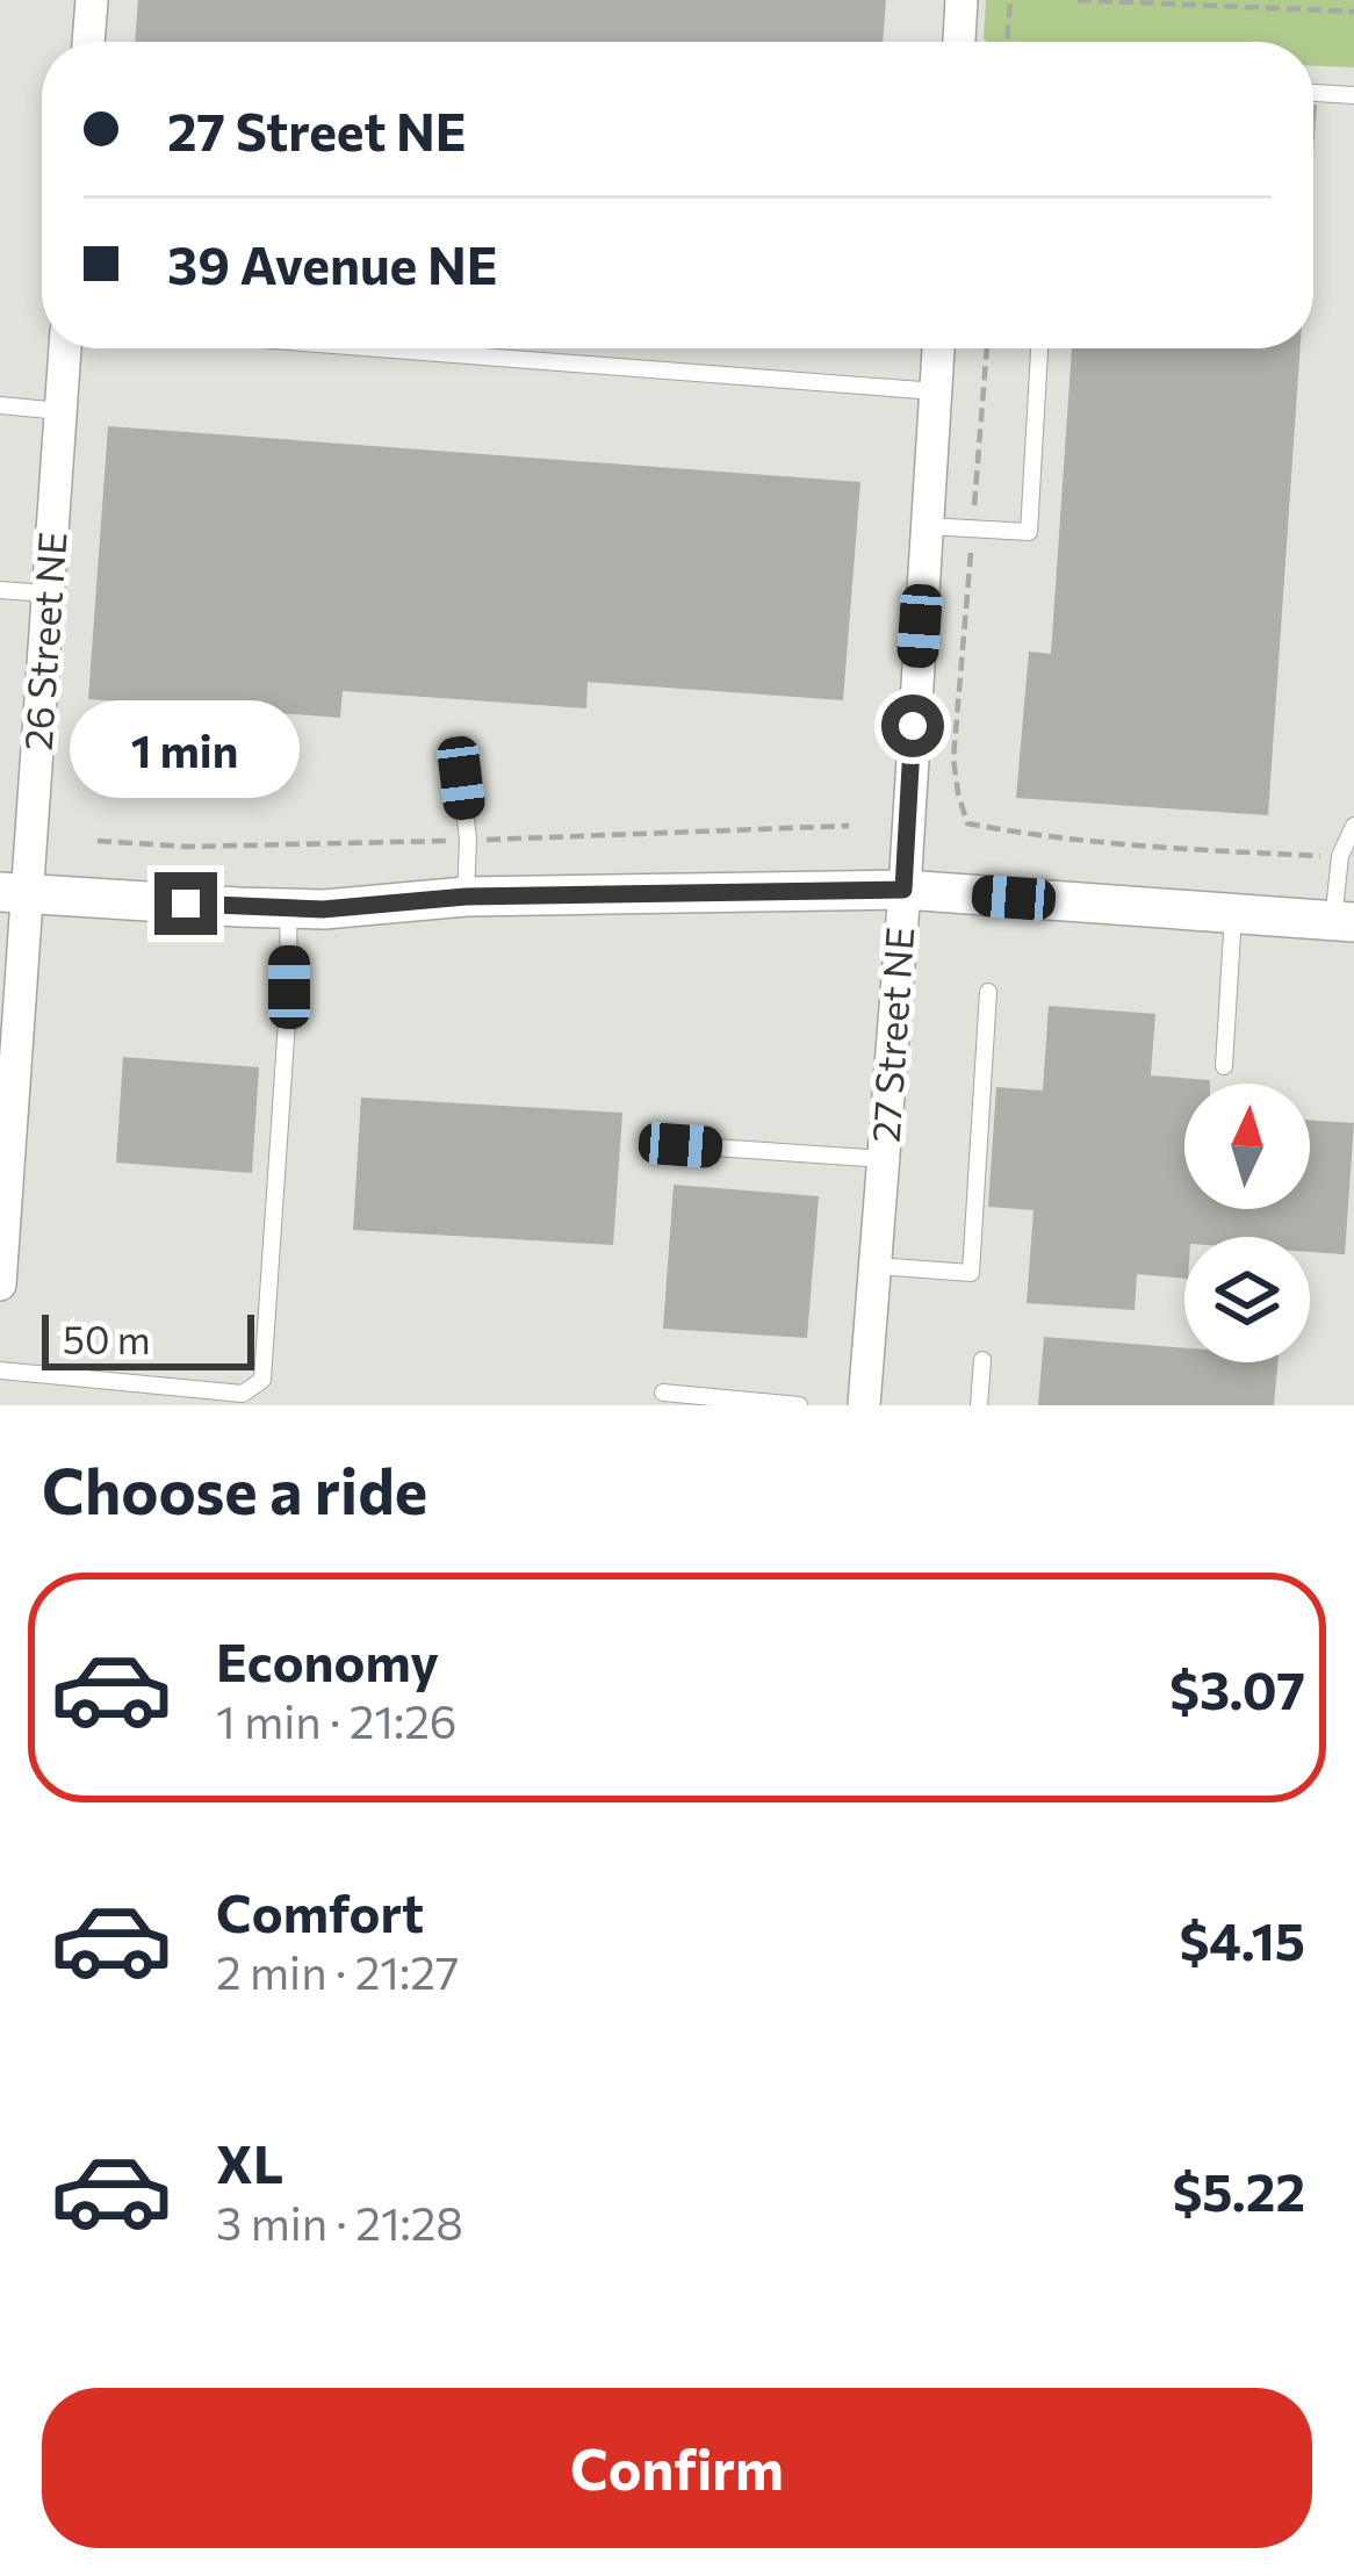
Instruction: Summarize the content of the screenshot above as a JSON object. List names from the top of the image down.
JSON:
{
  "streets": {
    "street": ["26 Street NE", "27 Street NE"]
  },
  "scale_bar": "50 m",
  "north": "top",
  "page": {
    "banner": ["27 Street NE", "39 Avenue NE"],
    "bubble": "1 min",
    "scale": "50 m",
    "heading": "Choose a ride",
    "list": [
      {
        "name": "Economy",
        "note": "1 min · 21:26",
        "value": "$3.07"
      },
      {
        "name": "Comfort",
        "note": "2 min · 21:27",
        "value": "$4.15"
      },
      {
        "name": "XL",
        "note": "3 min · 21:28",
        "value": "$5.22"
      }
    ],
    "buttons": "Confirm"
  }
}
